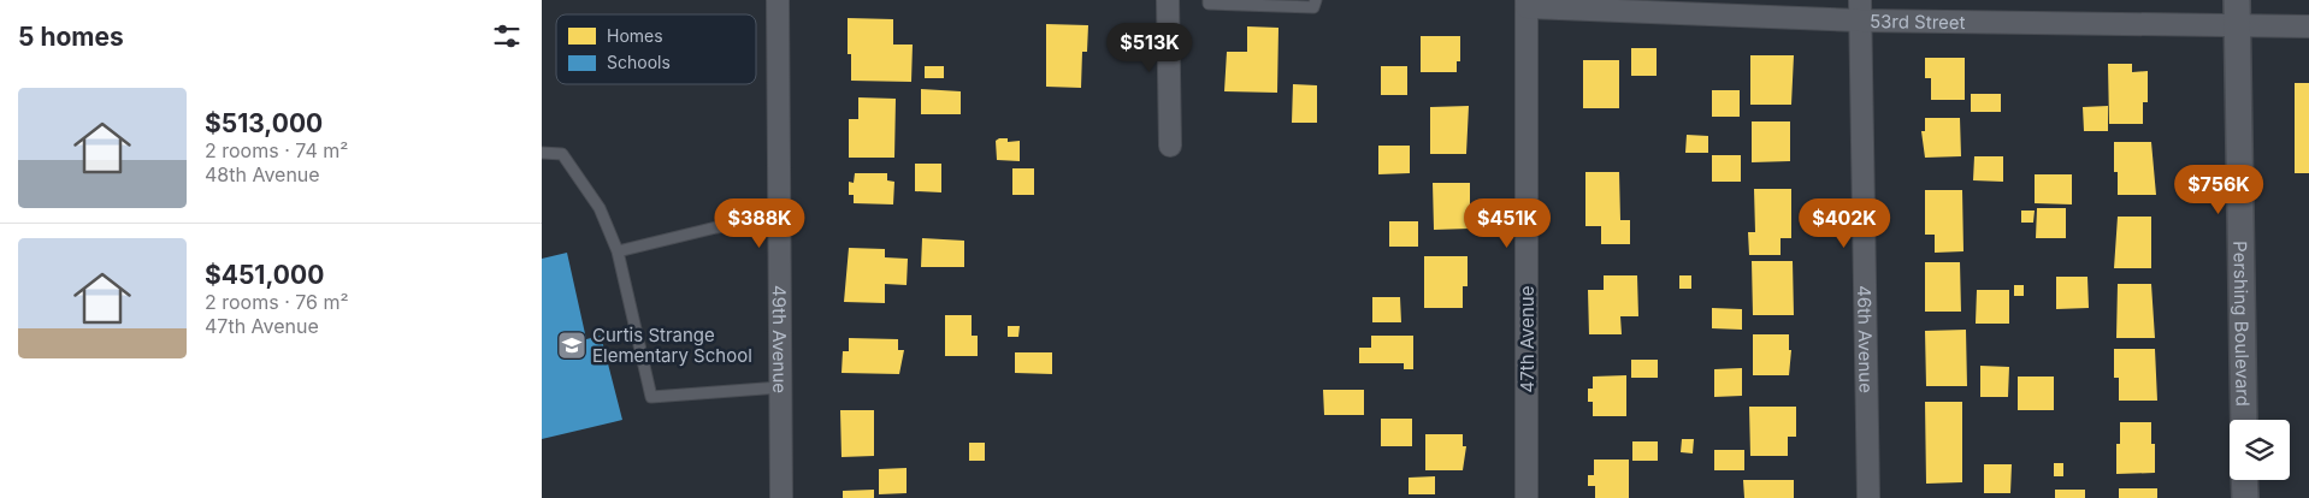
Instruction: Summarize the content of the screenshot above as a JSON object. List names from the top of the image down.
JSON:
{
  "streets": {
    "street": [
      "53rd Street",
      "Pershing Boulevard",
      "49th Avenue",
      "47th Avenue",
      "46th Avenue"
    ]
  },
  "crossings": [
    ["53rd Street", "Pershing Boulevard"],
    ["53rd Street", "47th Avenue"],
    ["53rd Street", "46th Avenue"]
  ],
  "places": {
    "school or university": ["Curtis Strange Elementary School"]
  },
  "legend": ["Homes", "Schools"],
  "page": {
    "heading": "5 homes",
    "price": [
      "$513K",
      "$756K",
      "$388K",
      "$451K",
      "$402K"
    ],
    "list": [
      {
        "name": "$513,000",
        "note": "2 rooms · 74 m² · 48th Avenue"
      },
      {
        "name": "$451,000",
        "note": "2 rooms · 76 m² · 47th Avenue"
      }
    ]
  }
}
